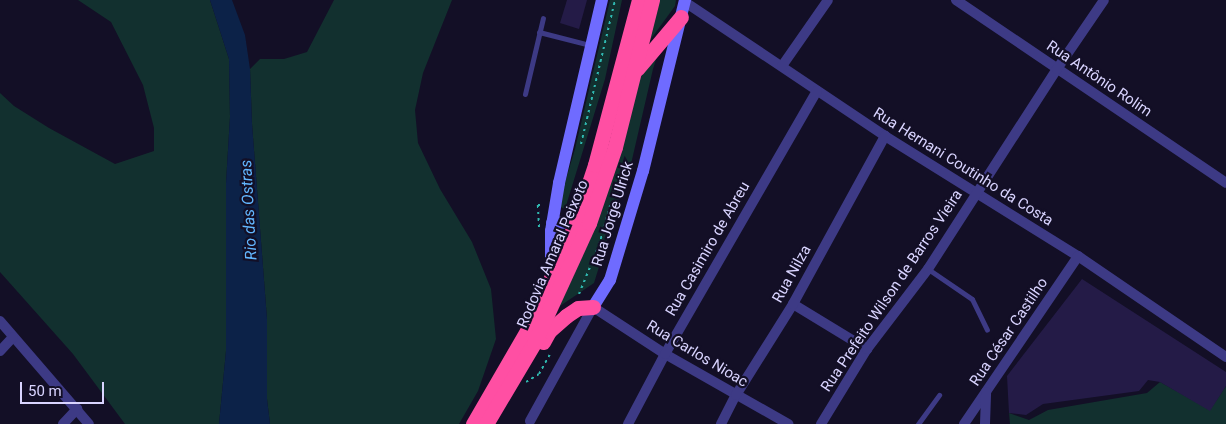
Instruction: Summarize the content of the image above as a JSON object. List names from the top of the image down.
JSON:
{
  "streets": {
    "highway": ["Rodovia Amaral Peixoto"],
    "main road": ["Rua Jorge Ulrick"],
    "street": [
      "Rua Antônio Rolim",
      "Rua Hernani Coutinho da Costa",
      "Rua Casimiro de Abreu",
      "Rua Nilza",
      "Rua Prefeito Wilson de Barros Vieira",
      "Rua César Castilho",
      "Rua Carlos Nioac"
    ]
  },
  "crossings": [
    ["Rua Antônio Rolim", "Rua Prefeito Wilson de Barros Vieira"],
    ["Rua Hernani Coutinho da Costa", "Rua Jorge Ulrick"],
    ["Rua Hernani Coutinho da Costa", "Rua Casimiro de Abreu"],
    ["Rua Hernani Coutinho da Costa", "Rua Nilza"],
    ["Rua Hernani Coutinho da Costa", "Rua Prefeito Wilson de Barros Vieira"],
    ["Rua Hernani Coutinho da Costa", "Rua César Castilho"],
    ["Rua Jorge Ulrick", "Rua Carlos Nioac"],
    ["Rua Casimiro de Abreu", "Rua Carlos Nioac"],
    ["Rua Nilza", "Rua Carlos Nioac"]
  ],
  "water": ["Rio das Ostras"],
  "scale_bar": "50 m"
}
